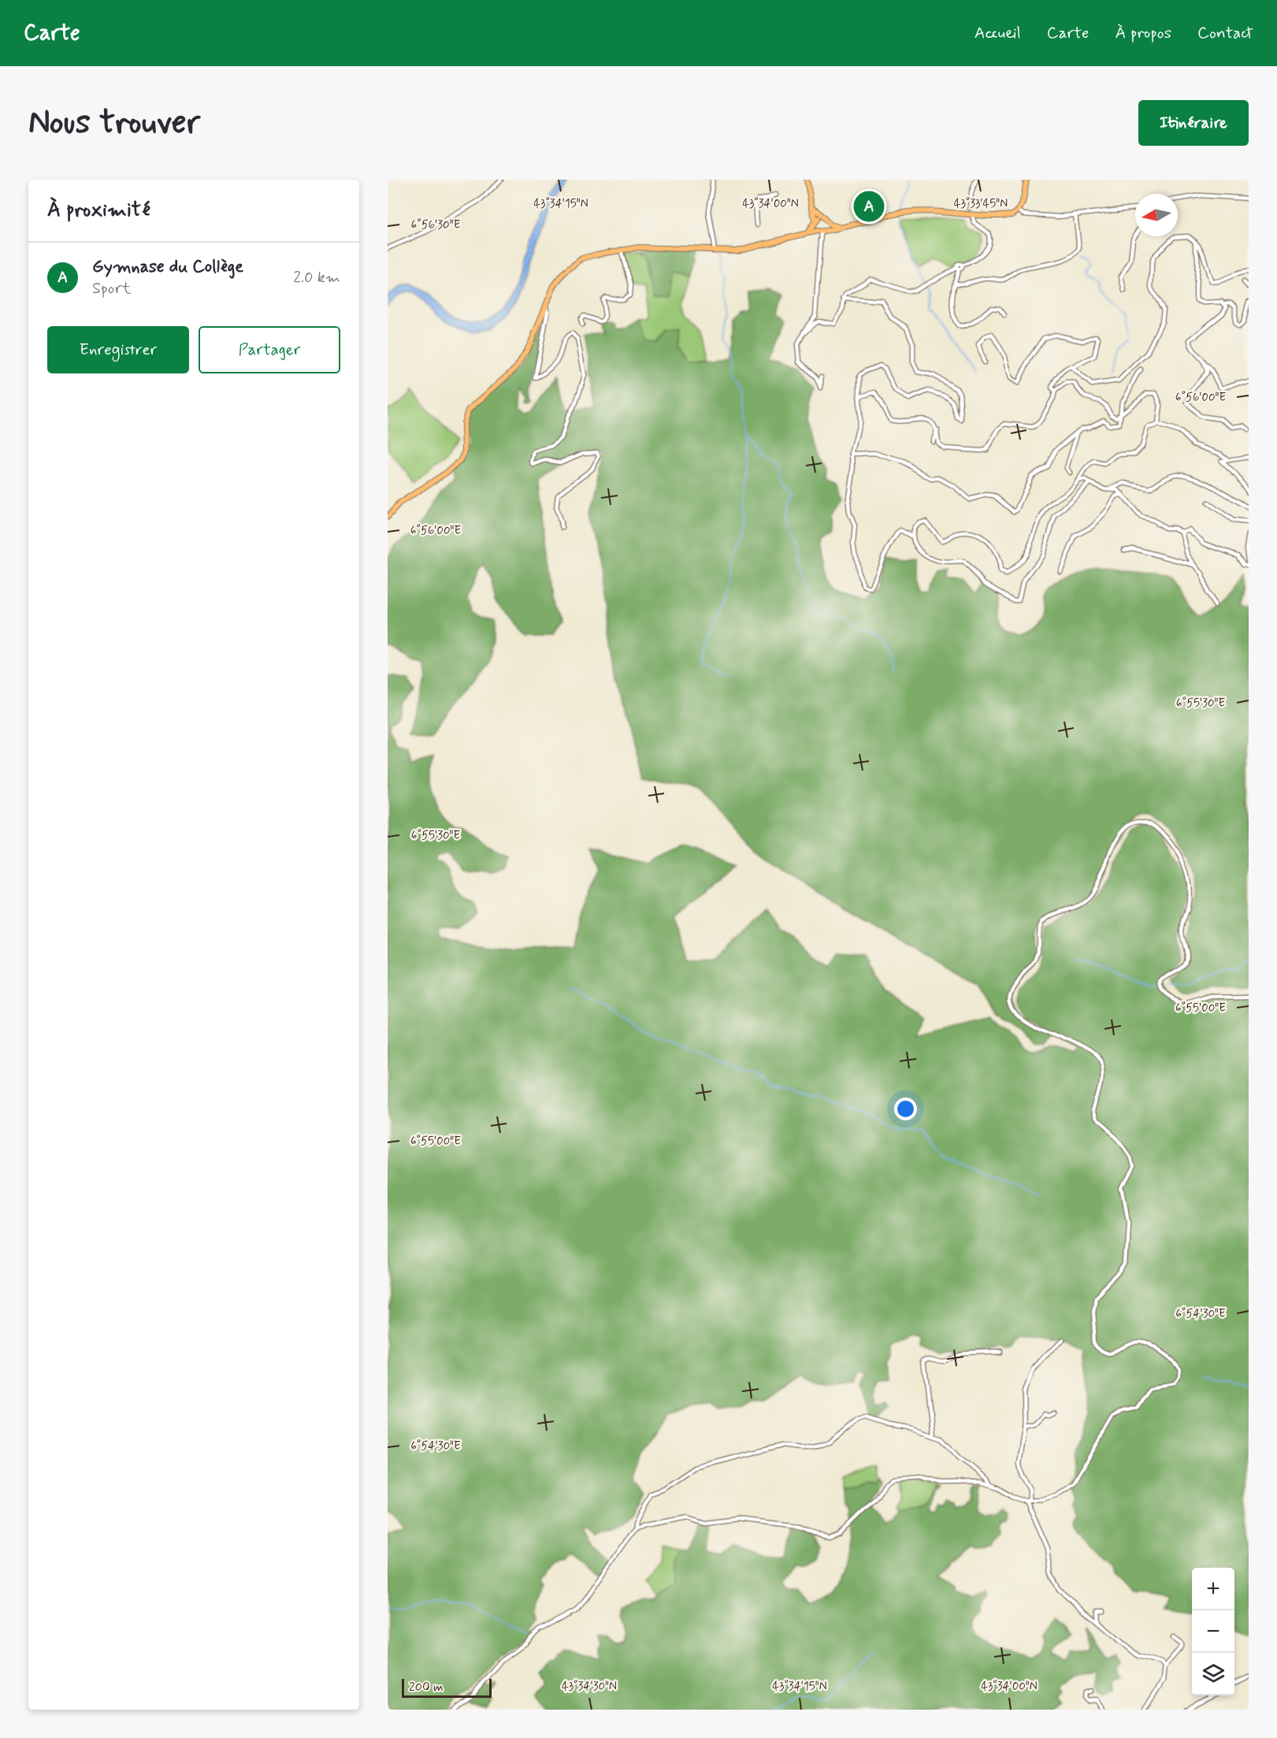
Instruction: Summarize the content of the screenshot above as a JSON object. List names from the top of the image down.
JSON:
{
  "scale_bar": "200 m",
  "north": "left",
  "page": {
    "header": "Carte",
    "nav": [
      "Accueil",
      "Carte",
      "À propos",
      "Contact"
    ],
    "buttons": [
      "Itinéraire",
      ["Enregistrer", "Partager"]
    ],
    "title": "Nous trouver",
    "heading": "À proximité",
    "pins": "A",
    "list": [
      {
        "mark": "A",
        "name": "Gymnase du Collège",
        "note": "Sport",
        "value": "2.0 km"
      }
    ],
    "map_buttons": ["+", "−"],
    "scale": "200 m"
  },
  "coordinates": [
    "43°34'15\"N",
    "43°34'00\"N",
    "43°33'45\"N",
    "6°56'30\"E",
    "6°56'00\"E",
    "6°55'30\"E",
    "6°55'00\"E",
    "6°54'30\"E",
    "43°34'30\"N"
  ]
}
